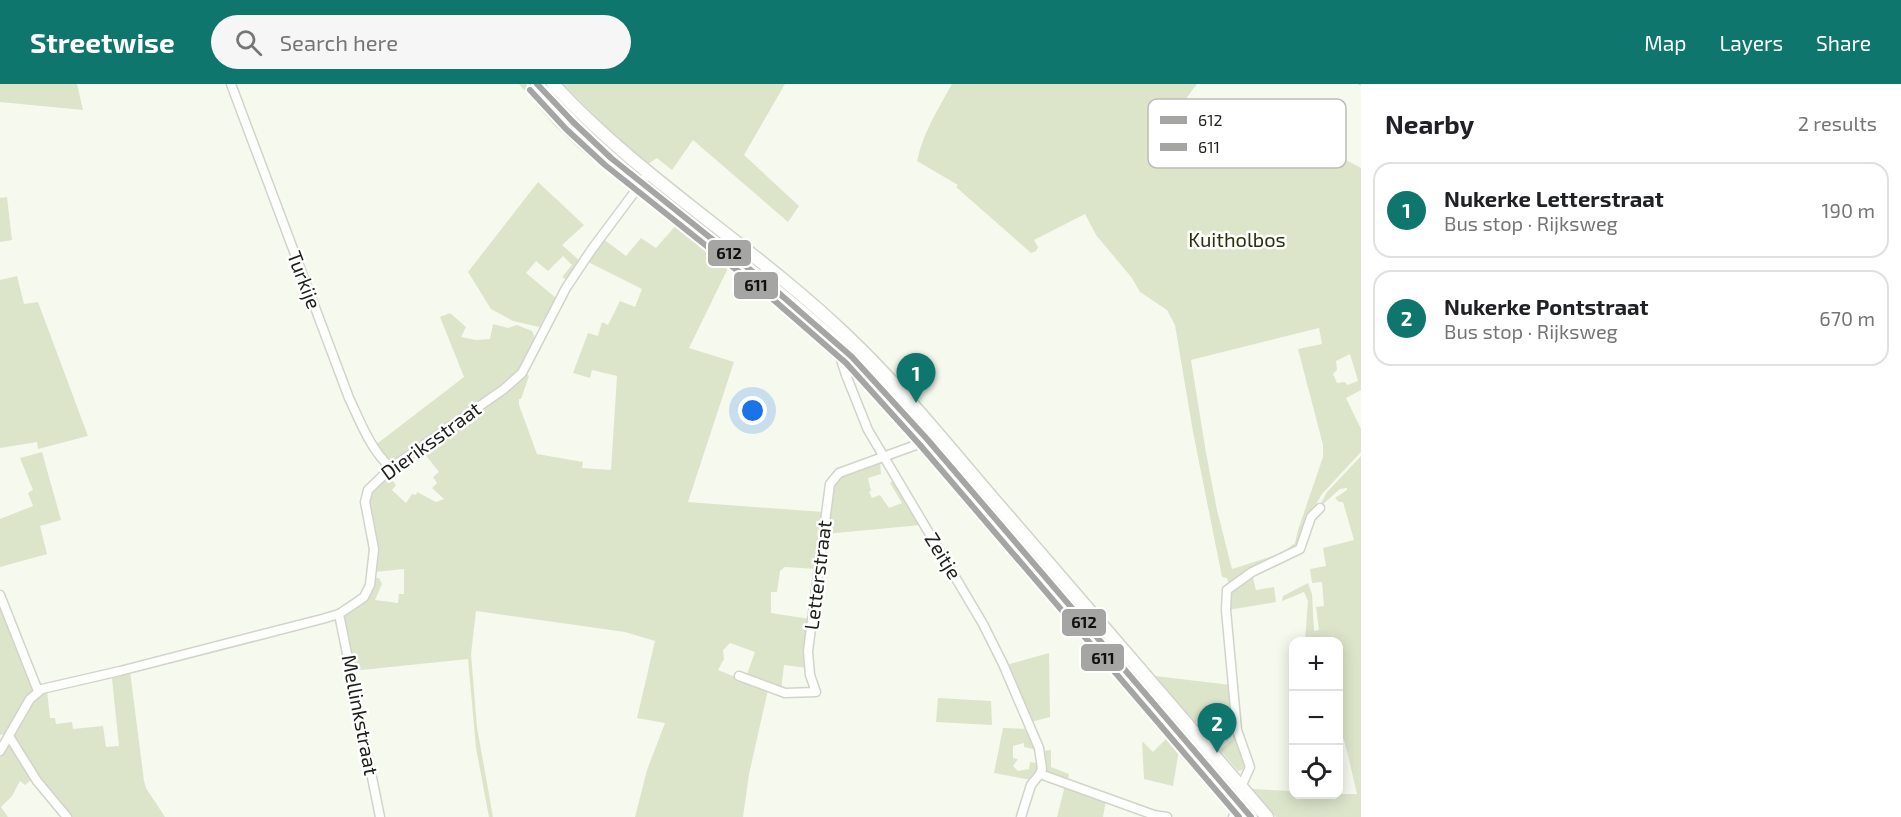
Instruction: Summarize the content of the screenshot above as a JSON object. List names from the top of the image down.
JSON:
{
  "streets": {
    "street": [
      "Turkije",
      "Dieriksstraat",
      "Zeitje",
      "Letterstraat",
      "Mellinkstraat"
    ]
  },
  "crossings": [
    ["Turkije", "Dieriksstraat"],
    ["Dieriksstraat", "Mellinkstraat"],
    ["Zeitje", "Letterstraat"]
  ],
  "parks": ["Kuitholbos"],
  "lines": ["transit line 612", "transit line 611"],
  "legend": ["612", "611"],
  "page": {
    "header": "Streetwise",
    "search": "Search here",
    "nav": ["Map", "Layers", "Share"],
    "heading": ["Nearby", "2 results"],
    "list": [
      {
        "mark": "1",
        "name": "Nukerke Letterstraat",
        "note": "Bus stop · Rijksweg",
        "value": "190 m"
      },
      {
        "mark": "2",
        "name": "Nukerke Pontstraat",
        "note": "Bus stop · Rijksweg",
        "value": "670 m"
      }
    ],
    "pins": ["1", "2"],
    "map_buttons": ["+", "−"]
  }
}
